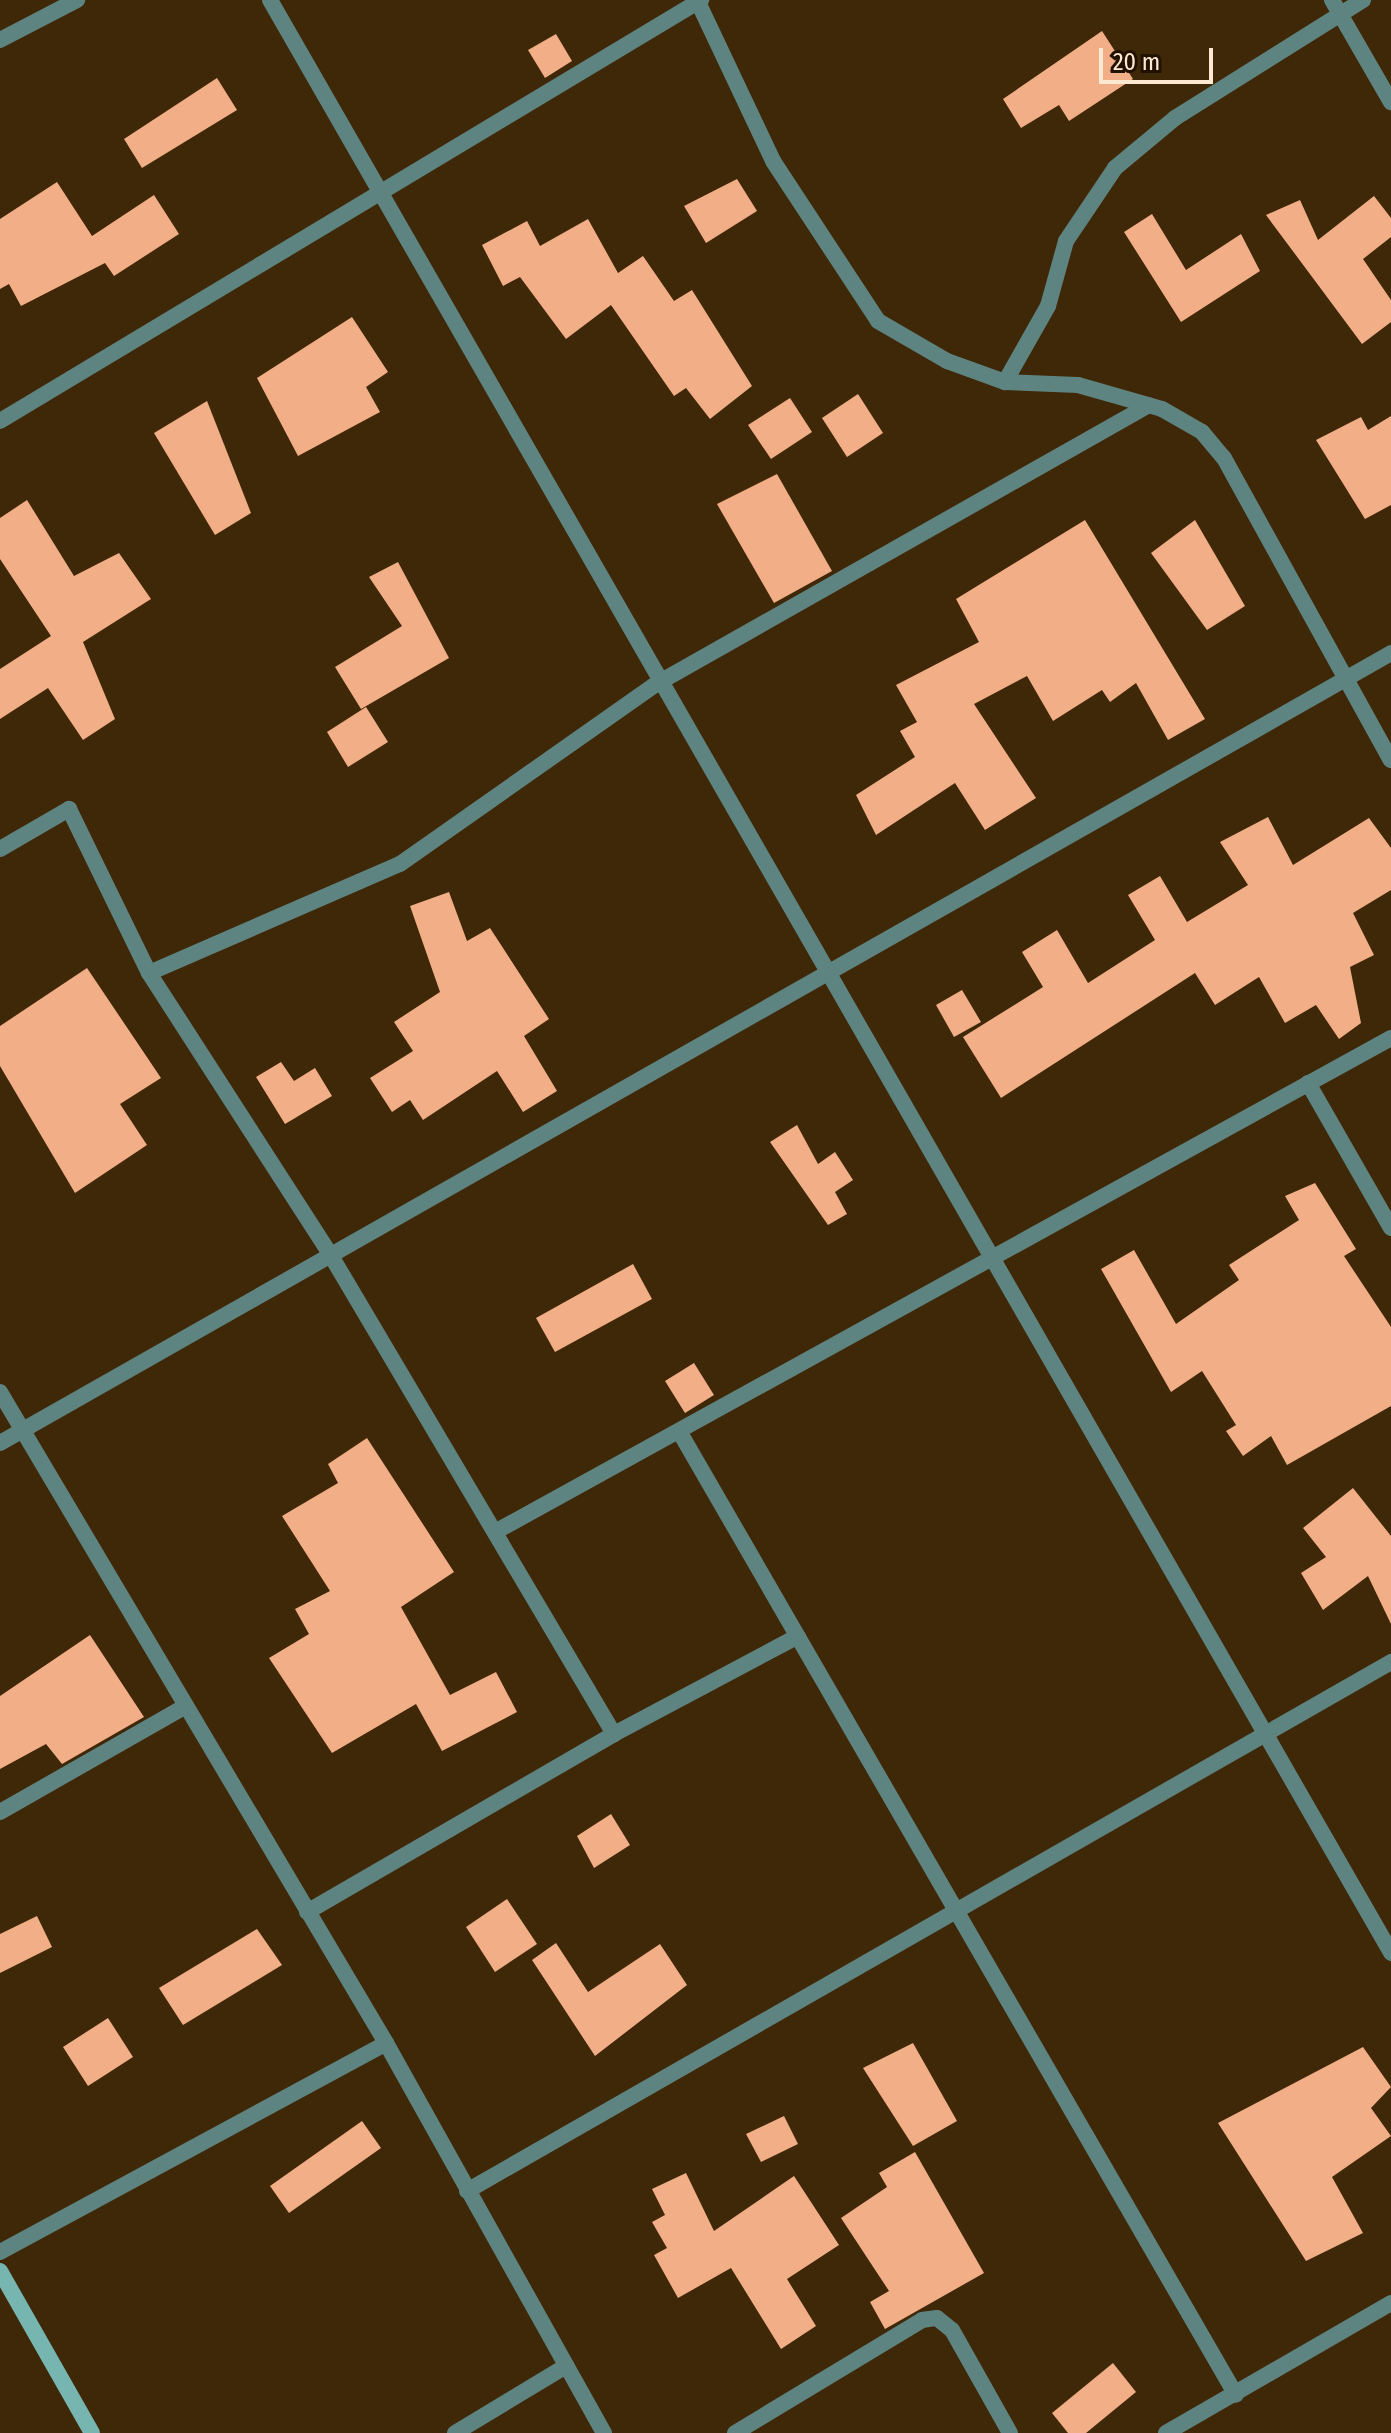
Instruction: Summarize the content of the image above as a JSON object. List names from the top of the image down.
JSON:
{
  "scale_bar": "20 m"
}
